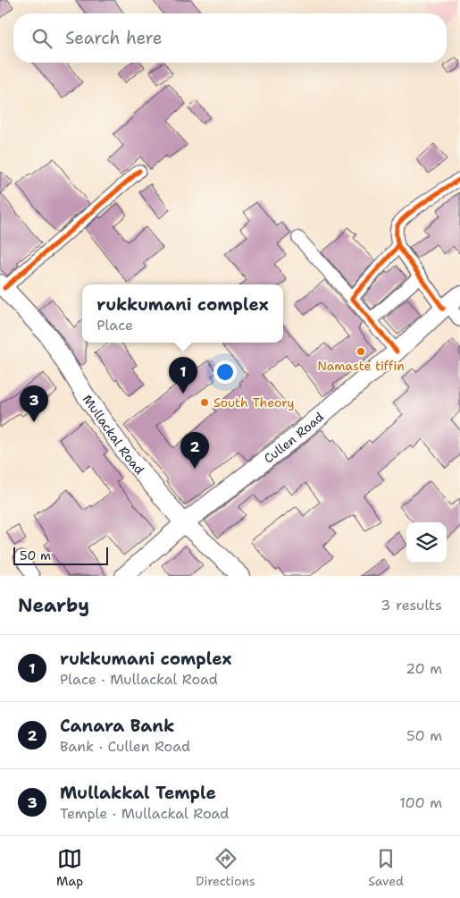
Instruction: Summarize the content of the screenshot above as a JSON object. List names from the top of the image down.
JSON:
{
  "streets": {
    "main road": ["Mullackal Road", "Cullen Road"]
  },
  "crossings": [
    ["Mullackal Road", "Cullen Road"]
  ],
  "places": ["Namaste tiffin", "South Theory"],
  "scale_bar": "50 m",
  "page": {
    "search": "Search here",
    "popup": ["rukkumani complex", "Place"],
    "pins": ["1", "3", "2"],
    "scale": "50 m",
    "heading": ["Nearby", "3 results"],
    "list": [
      {
        "mark": "1",
        "name": "rukkumani complex",
        "note": "Place · Mullackal Road",
        "value": "20 m"
      },
      {
        "mark": "2",
        "name": "Canara Bank",
        "note": "Bank · Cullen Road",
        "value": "50 m"
      },
      {
        "mark": "3",
        "name": "Mullakkal Temple",
        "note": "Temple · Mullackal Road",
        "value": "100 m"
      }
    ],
    "nav": ["Map", "Directions", "Saved"]
  }
}
